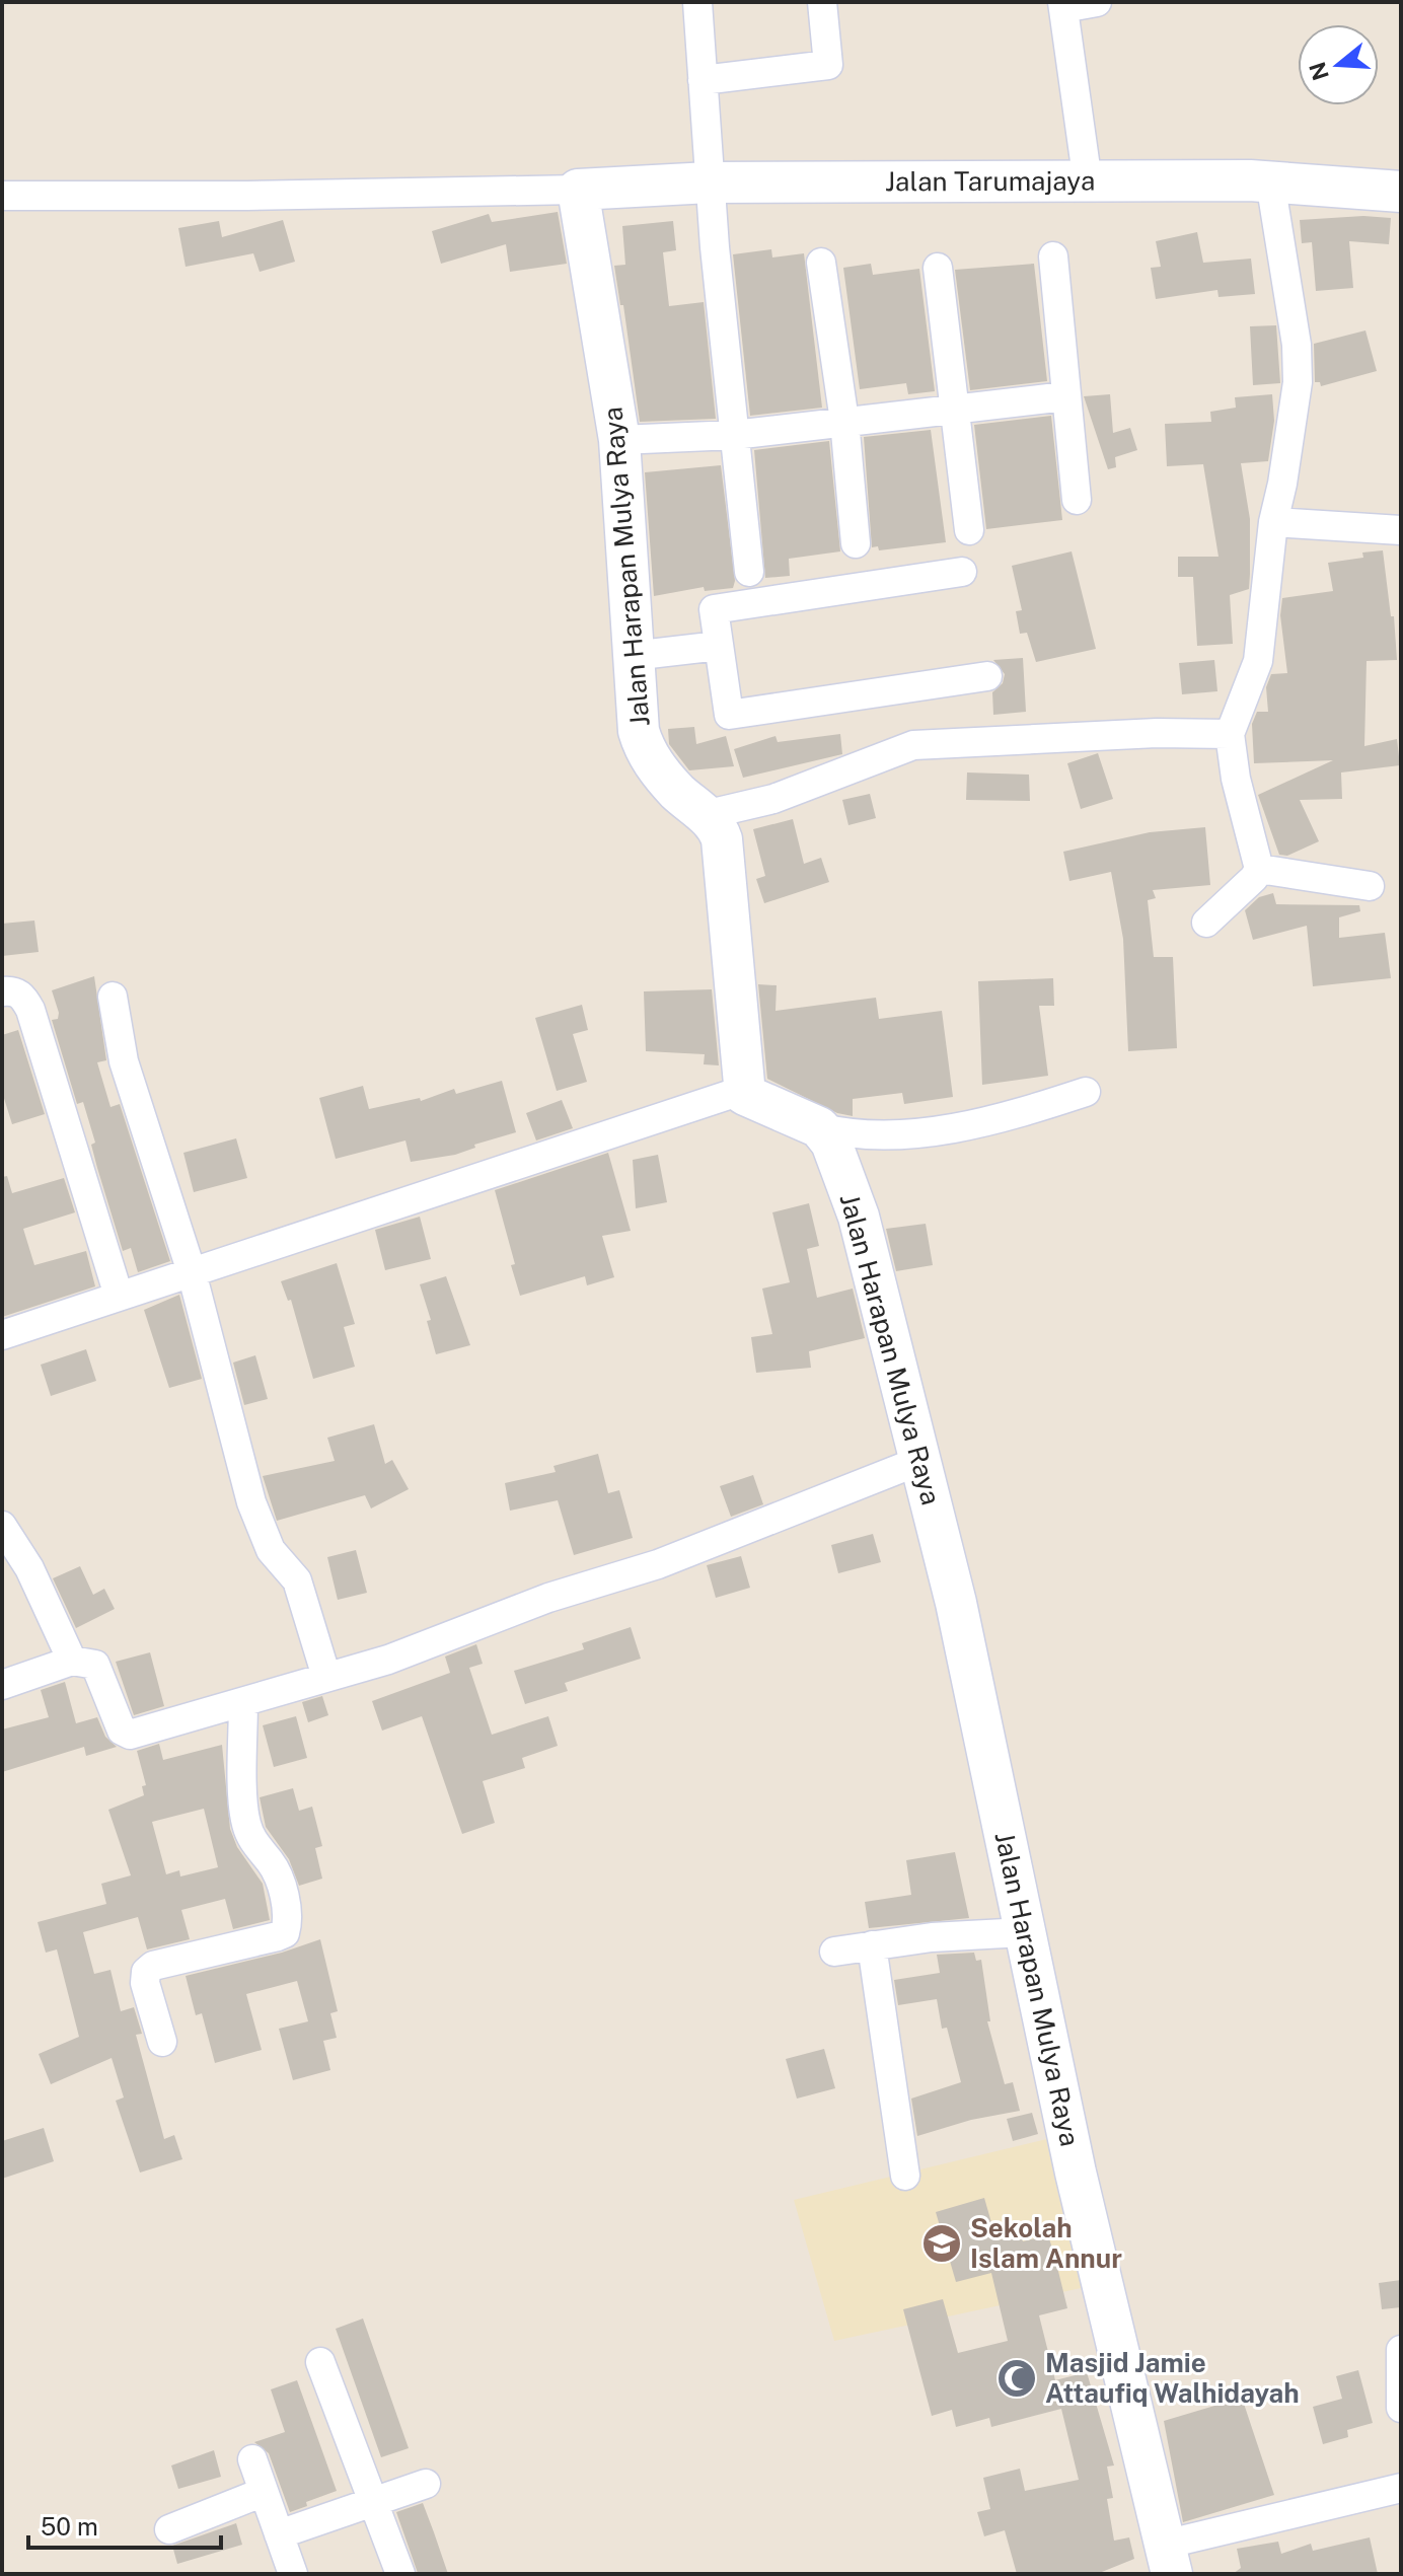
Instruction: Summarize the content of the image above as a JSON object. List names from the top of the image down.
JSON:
{
  "streets": {
    "street": ["Jalan Tarumajaya", "Jalan Harapan Mulya Raya"]
  },
  "crossings": [
    ["Jalan Tarumajaya", "Jalan Harapan Mulya Raya"]
  ],
  "places": {
    "school or university": ["Sekolah Islam Annur"],
    "mosque": ["Masjid Jamie Attaufiq Walhidayah"]
  },
  "scale_bar": "50 m",
  "north": "left"
}
